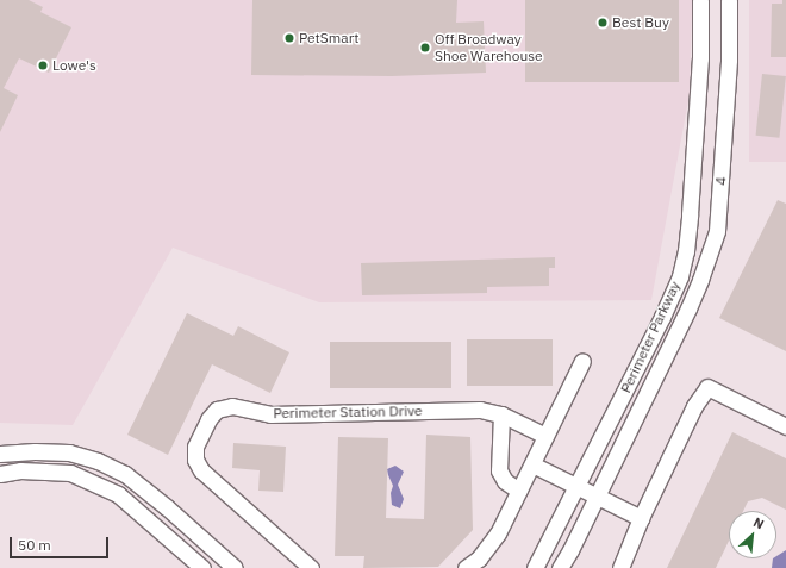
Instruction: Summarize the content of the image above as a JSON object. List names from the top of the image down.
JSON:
{
  "streets": {
    "street": ["4", "Perimeter Parkway", "Perimeter Station Drive"]
  },
  "crossings": [
    ["4", "Perimeter Parkway"]
  ],
  "places": [
    "Best Buy",
    "PetSmart",
    "Off Broadway Shoe Warehouse",
    "Lowe's"
  ],
  "scale_bar": "50 m",
  "north": "top right"
}
